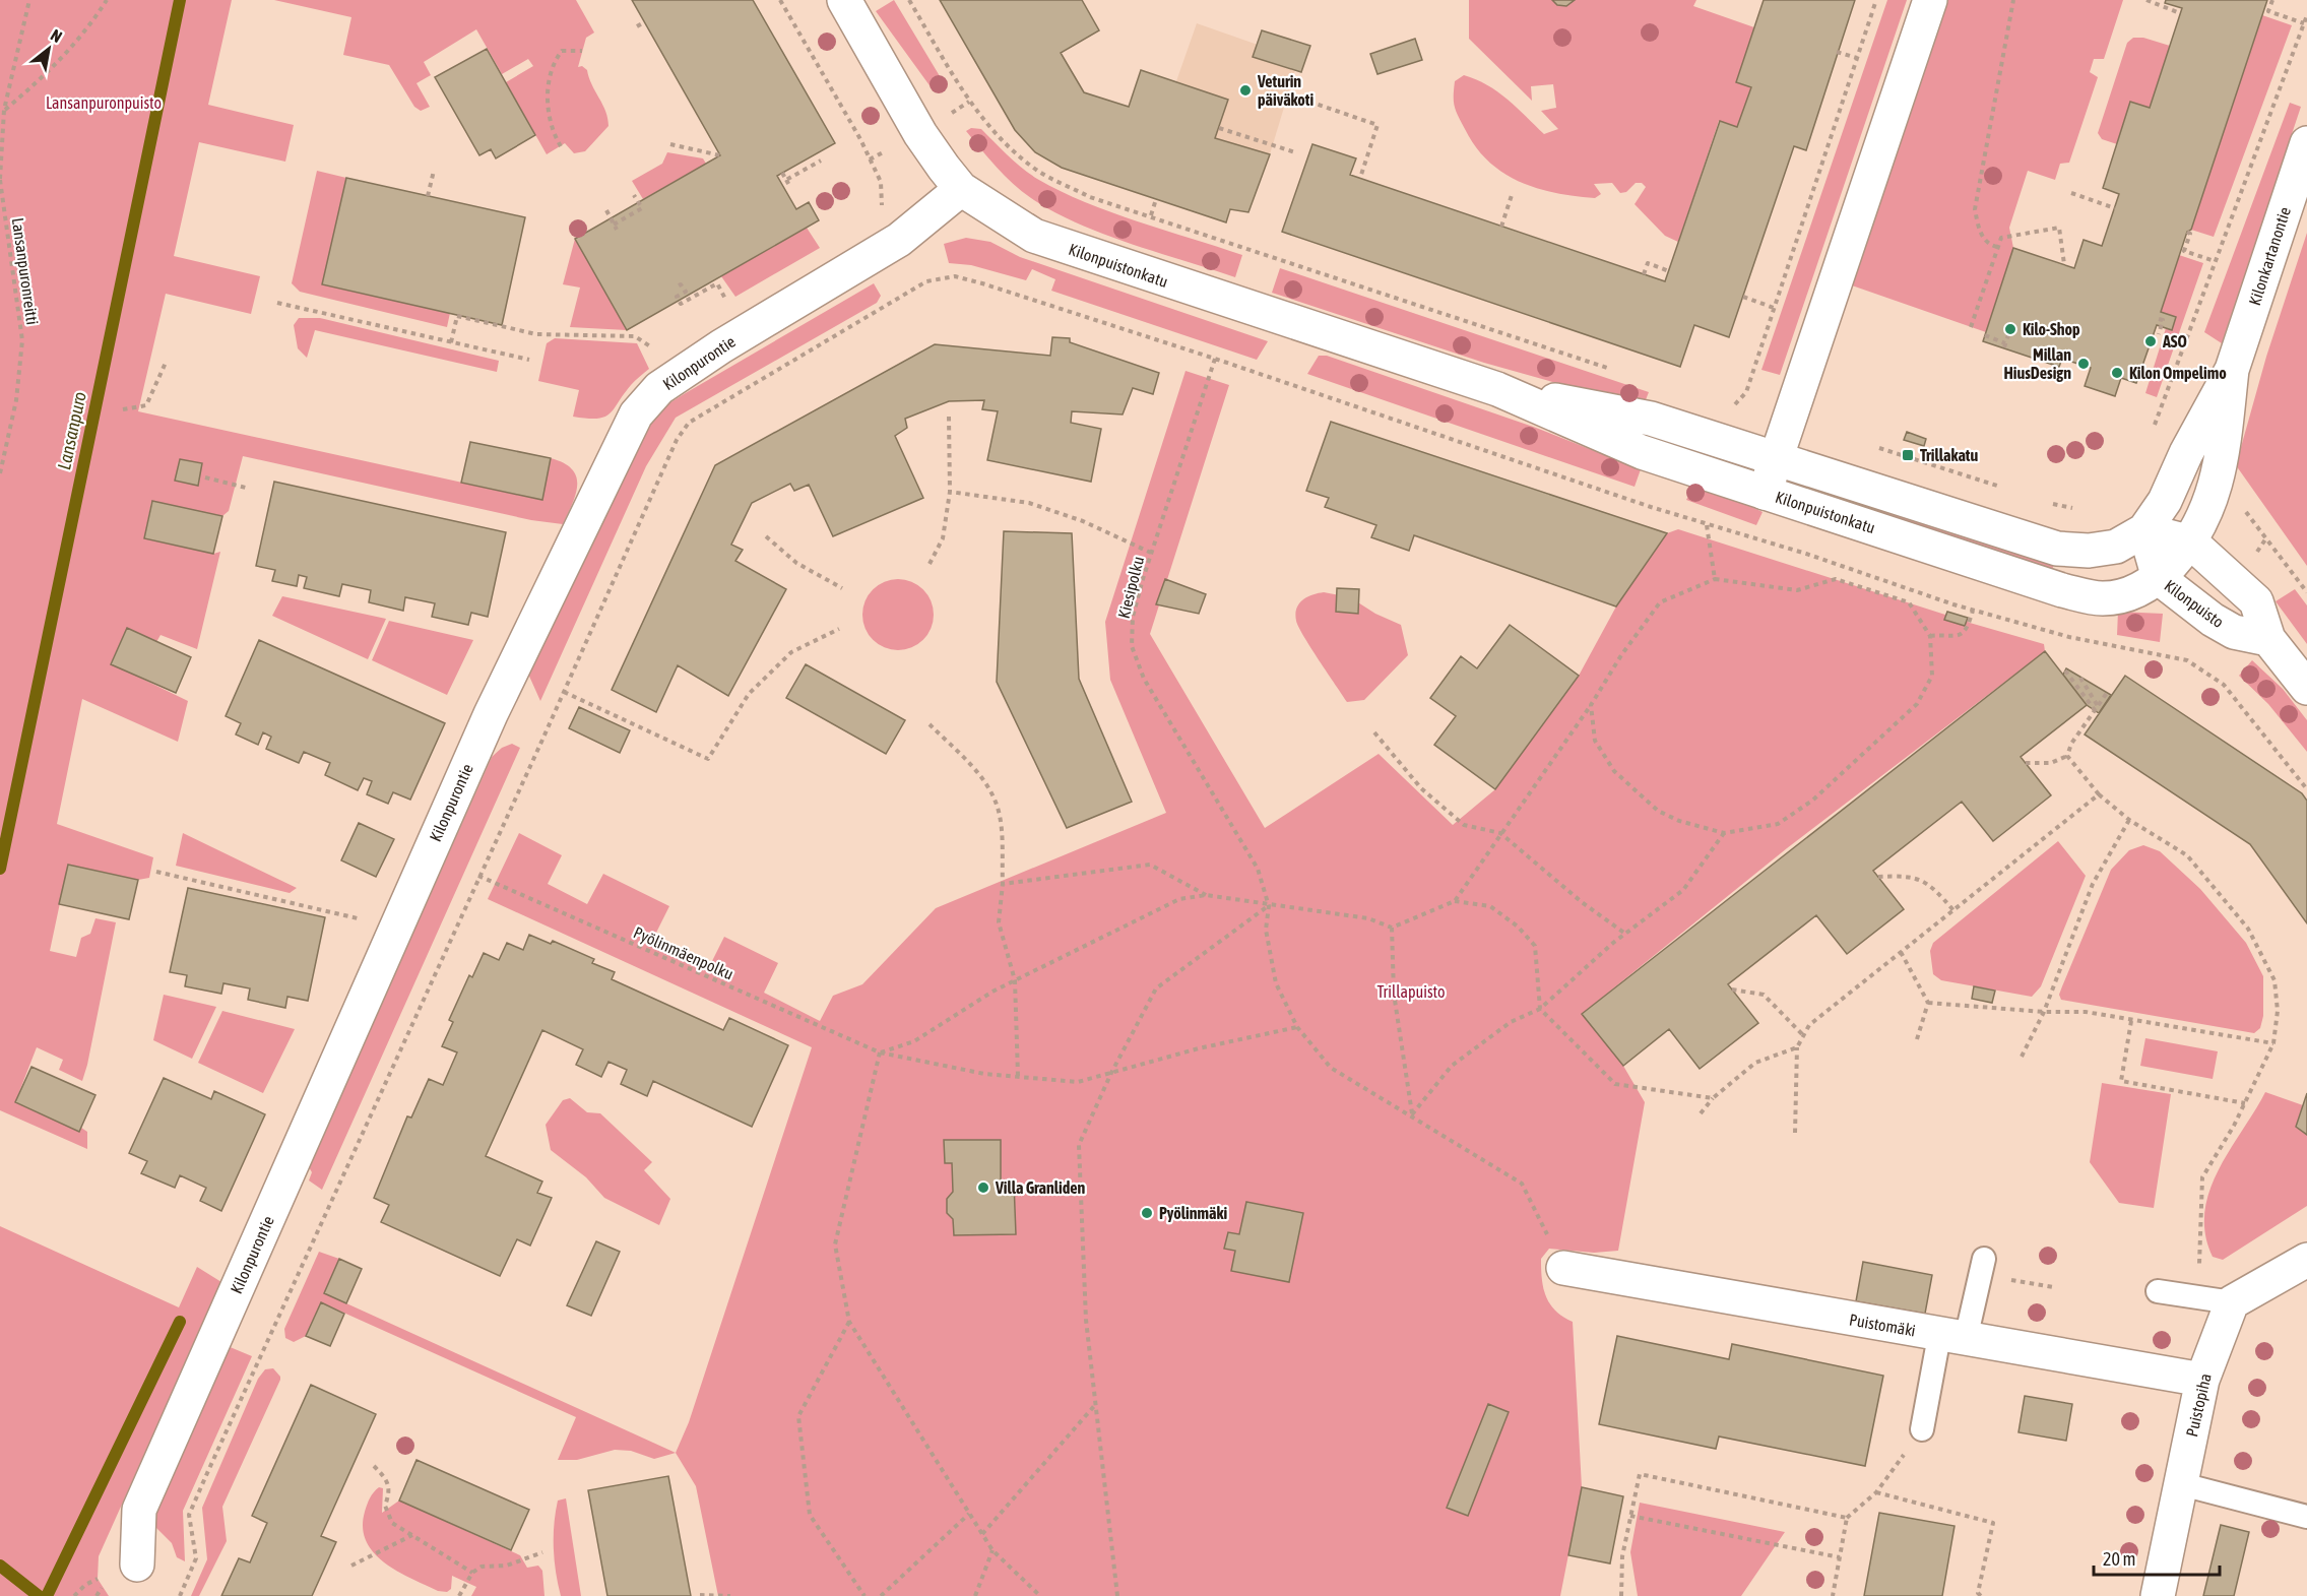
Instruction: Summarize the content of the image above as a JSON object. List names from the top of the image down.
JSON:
{
  "streets": {
    "street": [
      "Kilonkartanontie",
      "Kilonpuistonkatu",
      "Kilonpurontie",
      "Kilonpuisto",
      "Puistomäki",
      "Puistopiha"
    ],
    "path": ["Lansanpuronreitti", "Kiesipolku", "Pyölinmäenpolku"]
  },
  "crossings": [
    ["Kilonkartanontie", "Kilonpuistonkatu"],
    ["Kilonkartanontie", "Kilonpuisto"],
    ["Kilonpuistonkatu", "Kilonpurontie"],
    ["Kilonpuistonkatu", "Kilonpuisto"],
    ["Puistomäki", "Puistopiha"]
  ],
  "water": ["Lansanpuro"],
  "parks": ["Lansanpuronpuisto", "Trillapuisto"],
  "places": {
    "other": [
      "Veturin päiväkoti",
      "Kilo-Shop",
      "ASO",
      "Millan HiusDesign",
      "Kilon Ompelimo",
      "Villa Granliden",
      "Pyölinmäki"
    ],
    "transit": ["Trillakatu"]
  },
  "scale_bar": "20 m",
  "north": "top right"
}
